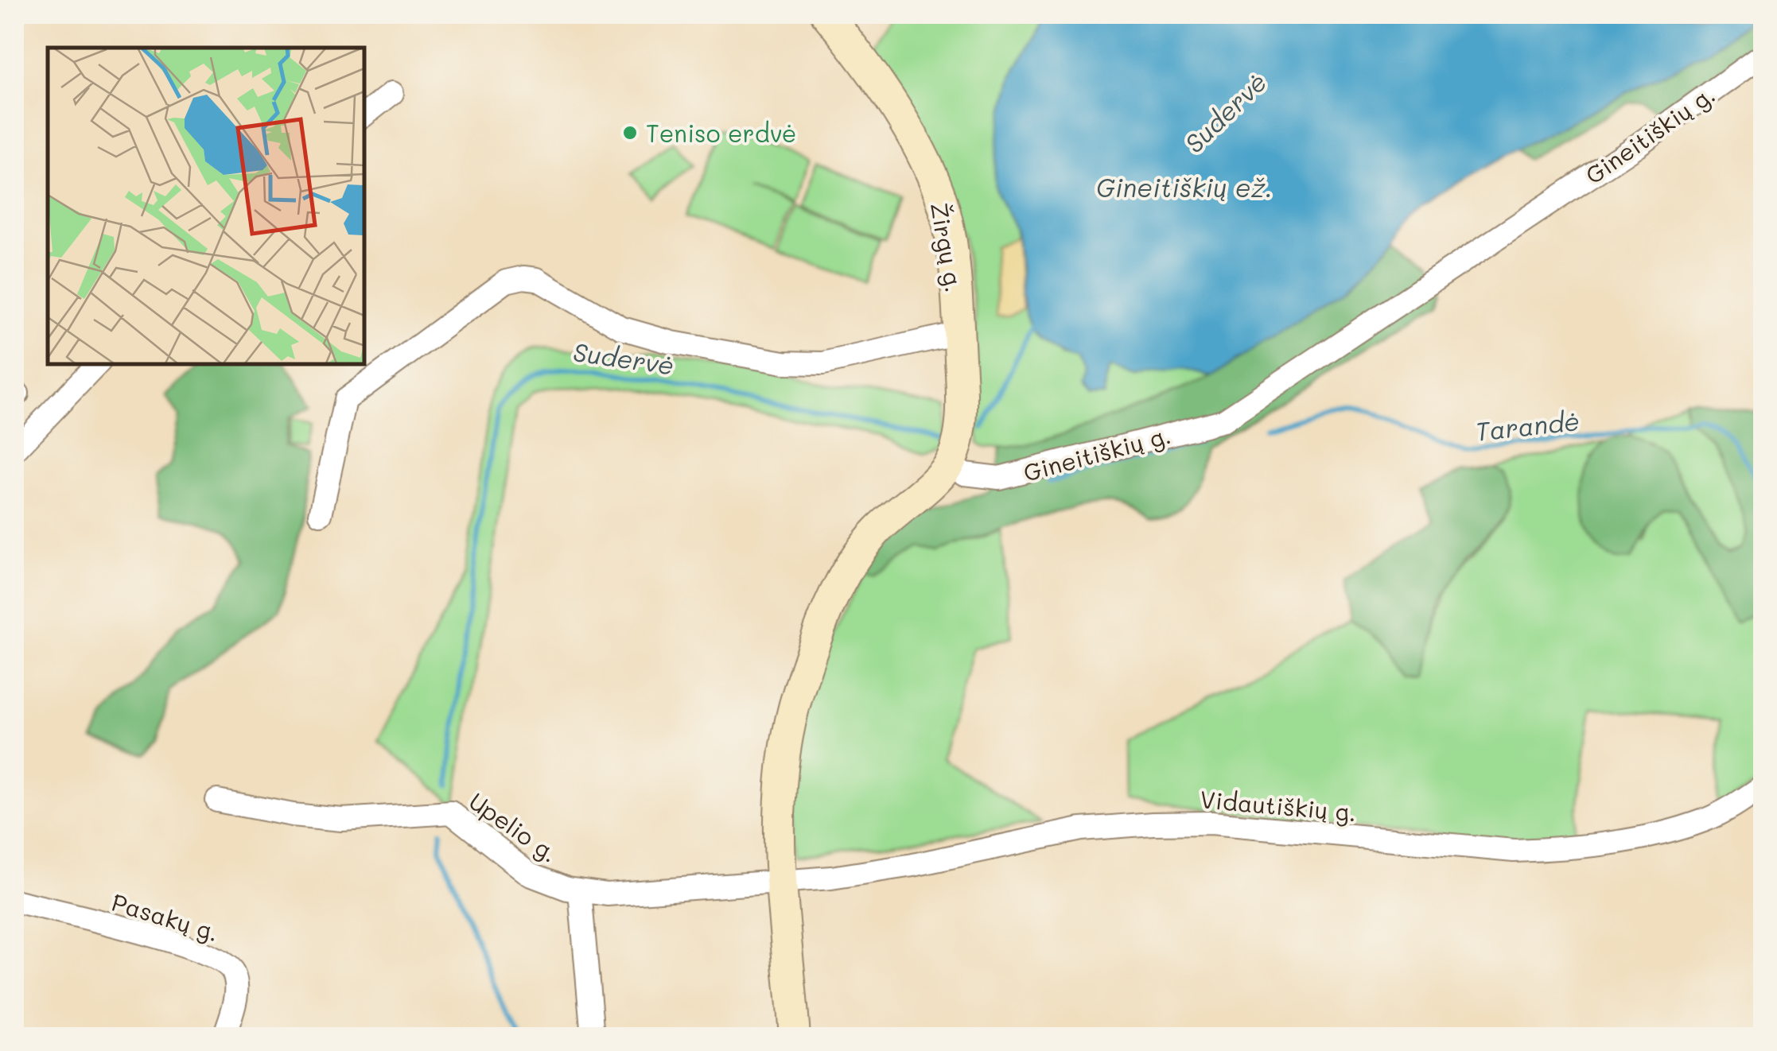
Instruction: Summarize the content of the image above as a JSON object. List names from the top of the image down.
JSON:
{
  "streets": {
    "street": [
      "Gineitiškių g.",
      "Žirgų g.",
      "Vidautiškių g.",
      "Upelio g.",
      "Pasakų g."
    ]
  },
  "crossings": [
    ["Gineitiškių g.", "Žirgų g."],
    ["Vidautiškių g.", "Upelio g."]
  ],
  "water": ["Sudervė", "Gineitiškių ež.", "Tarandė"],
  "places": ["Teniso erdvė"]
}
